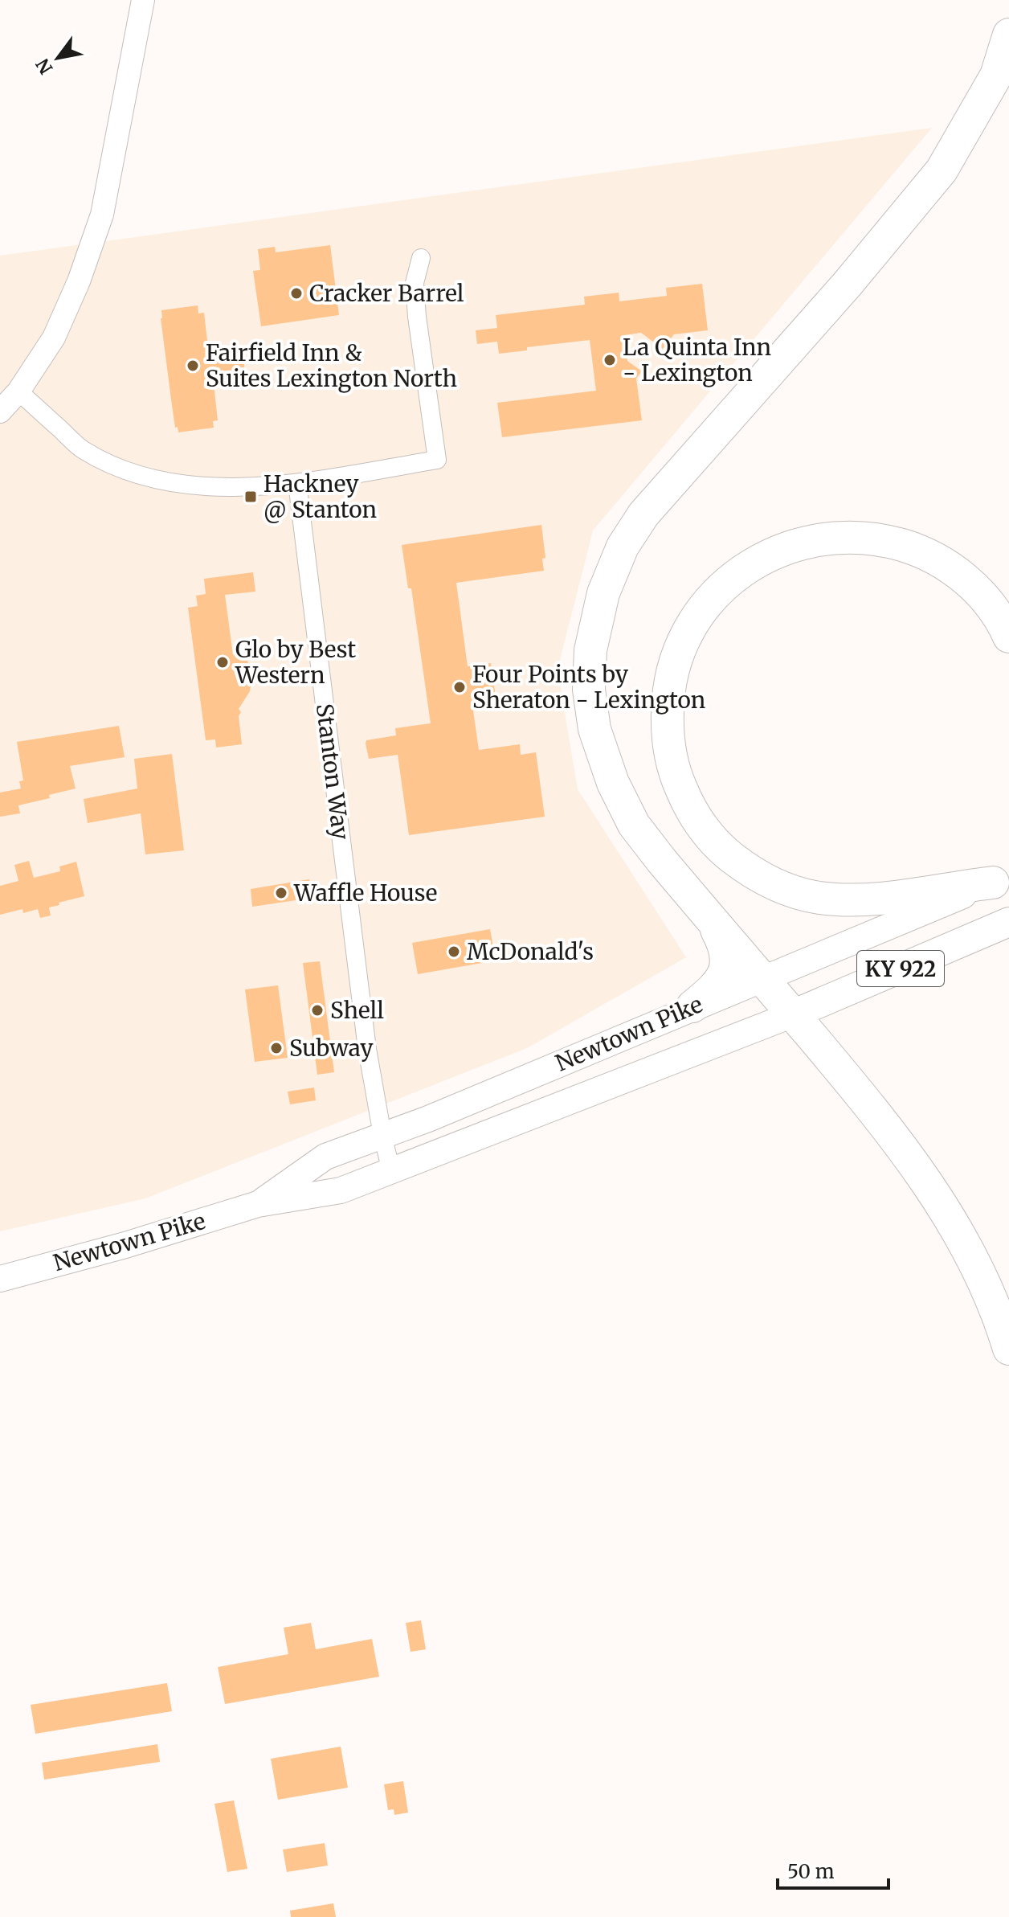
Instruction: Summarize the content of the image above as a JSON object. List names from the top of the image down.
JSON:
{
  "streets": {
    "highway": ["KY 922", "Newtown Pike"],
    "street": ["Stanton Way"]
  },
  "crossings": [
    ["Stanton Way", "Newtown Pike"]
  ],
  "places": {
    "other": [
      "Cracker Barrel",
      "La Quinta Inn - Lexington",
      "Fairfield Inn & Suites Lexington North",
      "Glo by Best Western",
      "Four Points by Sheraton - Lexington",
      "Waffle House",
      "McDonald's",
      "Shell",
      "Subway"
    ],
    "transit": ["Hackney @ Stanton"]
  },
  "scale_bar": "50 m",
  "north": "bottom left"
}
